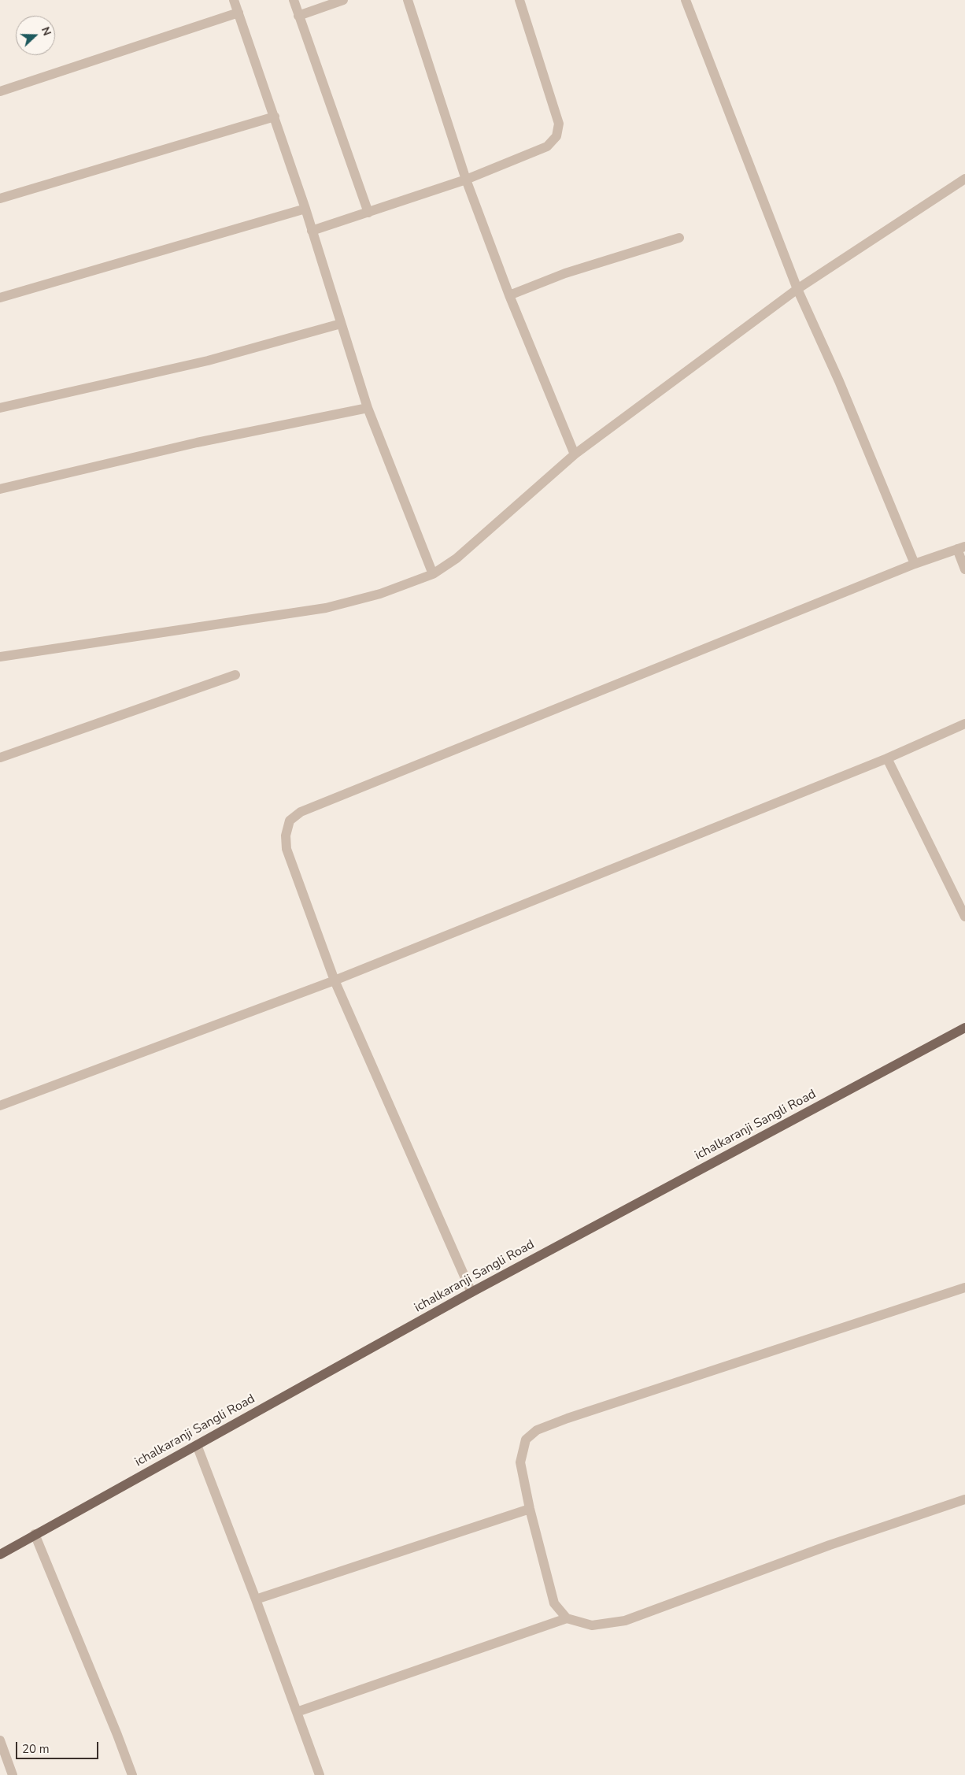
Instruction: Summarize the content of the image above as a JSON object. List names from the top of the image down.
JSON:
{
  "streets": {
    "main road": ["ichalkaranji Sangli Road"]
  },
  "scale_bar": "20 m",
  "north": "right"
}
